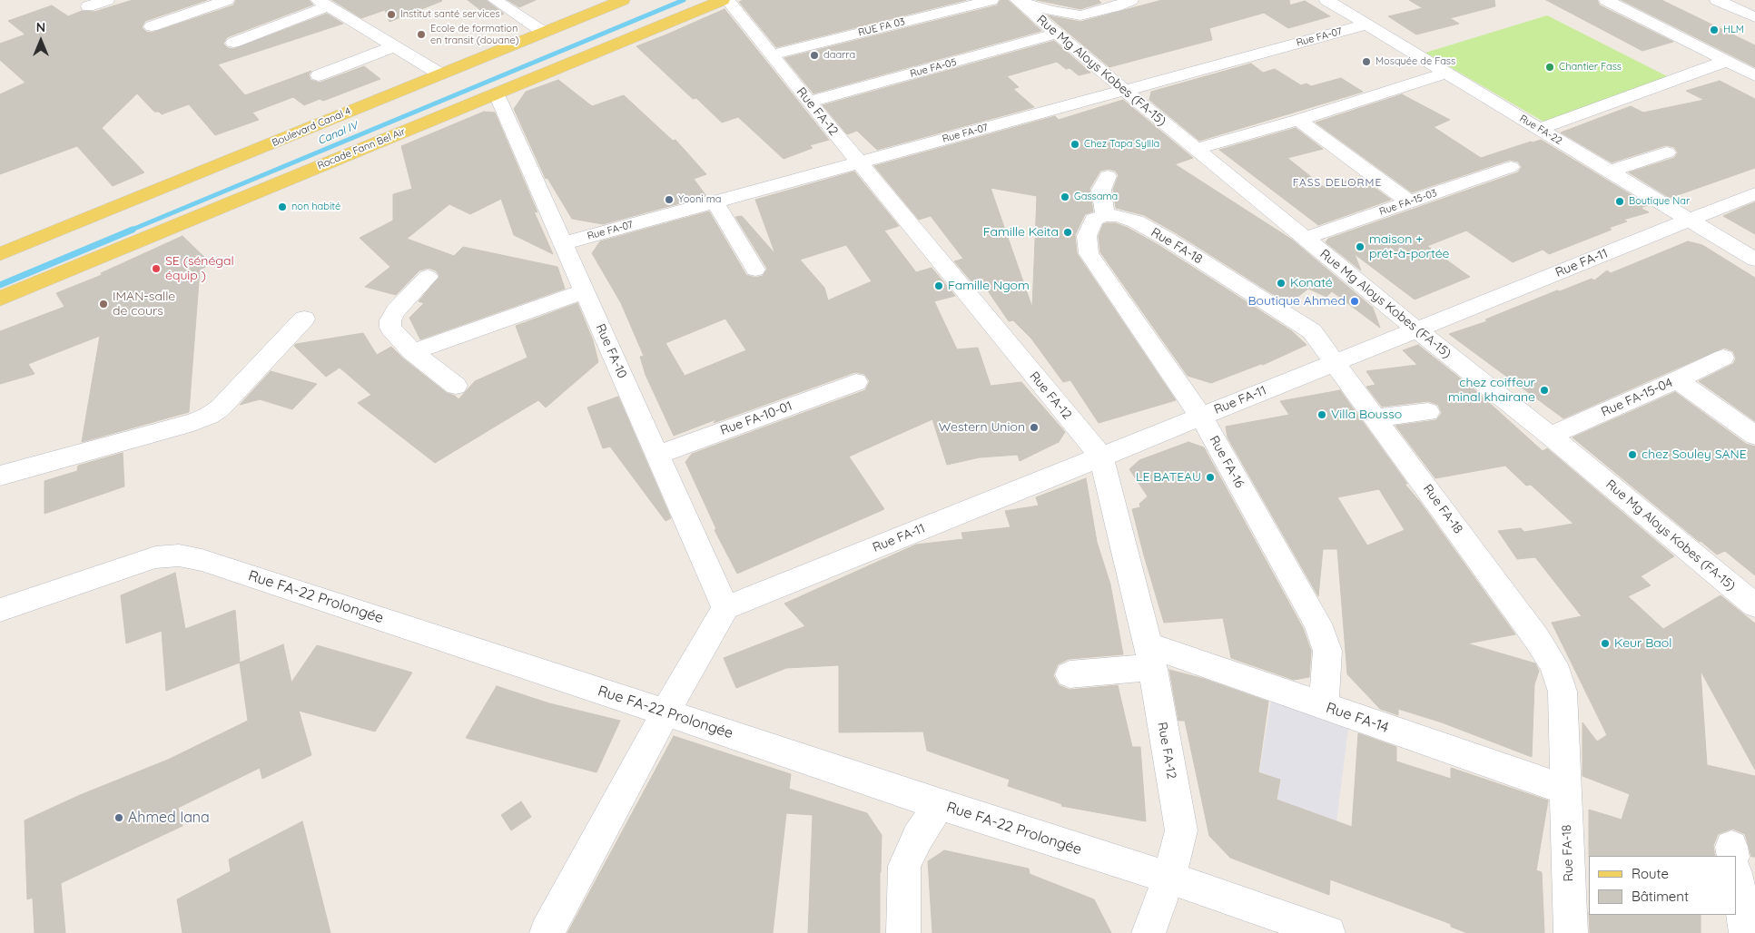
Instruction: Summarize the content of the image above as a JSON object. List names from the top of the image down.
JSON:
{
  "streets": {
    "main road": ["Boulevard Canal 4", "Rocade Fann Bel Air"],
    "street": [
      "RUE FA 03",
      "Rue FA-07",
      "Rue FA-05",
      "Rue Mg Aloys Kobes (FA-15)",
      "Rue FA-12",
      "Rue FA-22",
      "Rue FA-15-03",
      "Rue FA-18",
      "Rue FA-11",
      "Rue FA-10",
      "Rue FA-15-04",
      "Rue FA-10-01",
      "Rue FA-16",
      "Rue FA-22 Prolongée",
      "Rue FA-14"
    ]
  },
  "crossings": [
    ["RUE FA 03", "Rue FA-12"],
    ["Rue FA-07", "Rue Mg Aloys Kobes (FA-15)"],
    ["Rue FA-07", "Rue FA-12"],
    ["Rue FA-07", "Rue FA-22"],
    ["Rue FA-07", "Rue FA-10"],
    ["Rue FA-05", "Rue Mg Aloys Kobes (FA-15)"],
    ["Rue FA-05", "Rue FA-12"],
    ["Rue Mg Aloys Kobes (FA-15)", "Rue FA-15-03"],
    ["Rue Mg Aloys Kobes (FA-15)", "Rue FA-11"],
    ["Rue Mg Aloys Kobes (FA-15)", "Rue FA-15-04"],
    ["Rue FA-12", "Rue FA-11"],
    ["Rue FA-12", "Rue FA-22 Prolongée"],
    ["Rue FA-12", "Rue FA-14"],
    ["Rue FA-22", "Rue FA-11"],
    ["Rocade Fann Bel Air", "Rue FA-10"],
    ["Rue FA-18", "Rue FA-11"],
    ["Rue FA-18", "Rue FA-16"],
    ["Rue FA-18", "Rue FA-14"],
    ["Rue FA-11", "Rue FA-10"],
    ["Rue FA-11", "Rue FA-16"],
    ["Rue FA-10", "Rue FA-10-01"],
    ["Rue FA-16", "Rue FA-14"]
  ],
  "districts": ["FASS DELORME"],
  "water": ["Canal IV"],
  "places": [
    "Institut santé services",
    "HLM",
    "Ecole de formation en transit (douane)",
    "daarra",
    "Mosquée de Fass",
    "Chantier Fass",
    "Chez Tapa Syllla",
    "Gassama",
    "Yooni ma",
    "Boutique Nar",
    "non habité",
    "Famille Keita",
    "maison + prét-à-portée",
    "SE (sénégal équip )",
    "Konaté",
    "Famille Ngom",
    "Boutique Ahmed",
    "IMAN-salle de cours",
    "chez coiffeur minal khairane",
    "Villa Bousso",
    "Western Union",
    "chez Souley SANE",
    "LE BATEAU",
    "Keur Baol",
    "Ahmed Iana"
  ],
  "legend": ["Route", "Bâtiment"],
  "north": "top"
}
